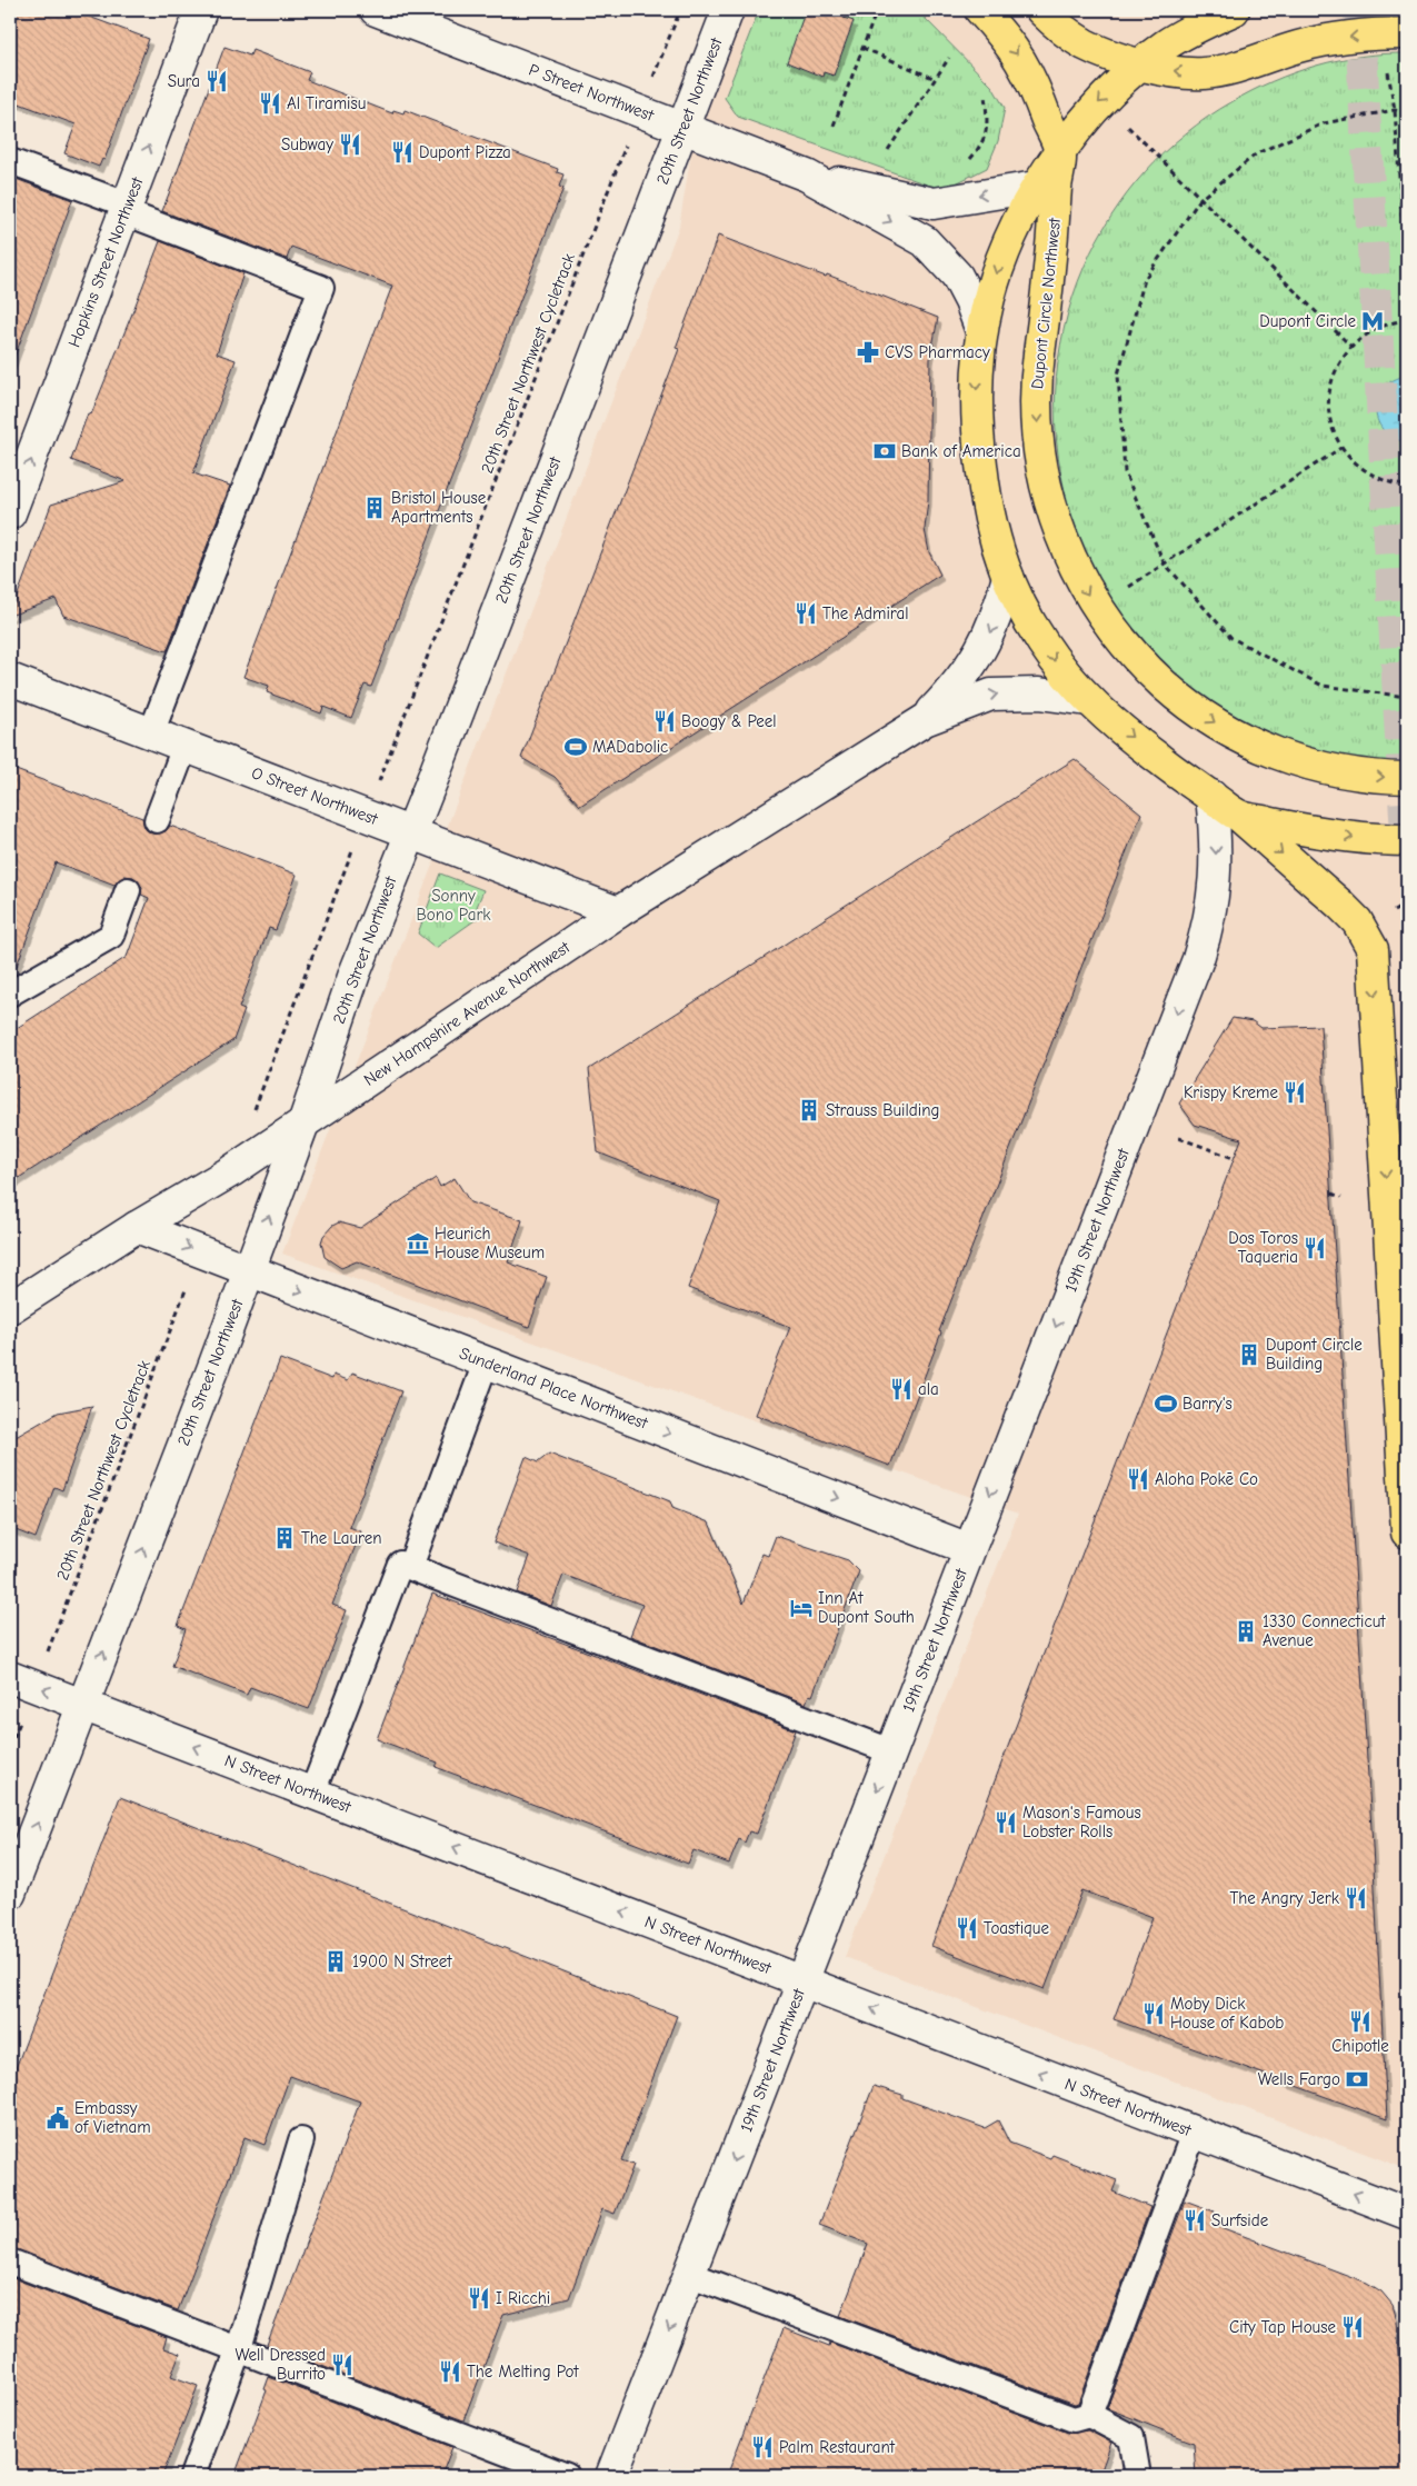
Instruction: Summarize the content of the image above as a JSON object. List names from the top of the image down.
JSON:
{
  "streets": {
    "main road": ["Dupont Circle Northwest"],
    "street": [
      "P Street Northwest",
      "20th Street Northwest",
      "Hopkins Street Northwest",
      "O Street Northwest",
      "New Hampshire Avenue Northwest",
      "19th Street Northwest",
      "Sunderland Place Northwest",
      "N Street Northwest"
    ],
    "path": ["20th Street Northwest Cycletrack"]
  },
  "crossings": [
    ["P Street Northwest", "20th Street Northwest"],
    ["P Street Northwest", "Dupont Circle Northwest"],
    ["20th Street Northwest", "O Street Northwest"],
    ["20th Street Northwest", "New Hampshire Avenue Northwest"],
    ["20th Street Northwest", "Sunderland Place Northwest"],
    ["20th Street Northwest", "N Street Northwest"],
    ["Dupont Circle Northwest", "New Hampshire Avenue Northwest"],
    ["Dupont Circle Northwest", "19th Street Northwest"],
    ["O Street Northwest", "New Hampshire Avenue Northwest"],
    ["New Hampshire Avenue Northwest", "Sunderland Place Northwest"],
    ["19th Street Northwest", "Sunderland Place Northwest"],
    ["19th Street Northwest", "N Street Northwest"]
  ],
  "one_way": [
    "20th Street Northwest",
    "Hopkins Street Northwest",
    "Dupont Circle Northwest",
    "19th Street Northwest",
    "Sunderland Place Northwest",
    "N Street Northwest"
  ],
  "parks": ["Sonny Bono Park"],
  "places": {
    "restaurant": [
      "Sura",
      "Al Tiramisu",
      "Subway",
      "Dupont Pizza",
      "The Admiral",
      "Boogy & Peel",
      "Krispy Kreme",
      "Dos Toros Taqueria",
      "ala",
      "Aloha Pokē Co",
      "Mason's Famous Lobster Rolls",
      "The Angry Jerk",
      "Toastique",
      "Moby Dick House of Kabob",
      "Chipotle",
      "Surfside",
      "I Ricchi",
      "City Tap House",
      "Well Dressed Burrito",
      "The Melting Pot",
      "Palm Restaurant"
    ],
    "metro station": ["Dupont Circle"],
    "pharmacy": ["CVS Pharmacy"],
    "bank": ["Bank of America", "Wells Fargo"],
    "building": [
      "Bristol House Apartments",
      "Strauss Building",
      "Dupont Circle Building",
      "The Lauren",
      "1330 Connecticut Avenue",
      "1900 N Street"
    ],
    "sports": ["MADabolic", "Barry's"],
    "museum": ["Heurich House Museum"],
    "hotel": ["Inn At Dupont South"],
    "public building": ["Embassy of Vietnam"]
  }
}
